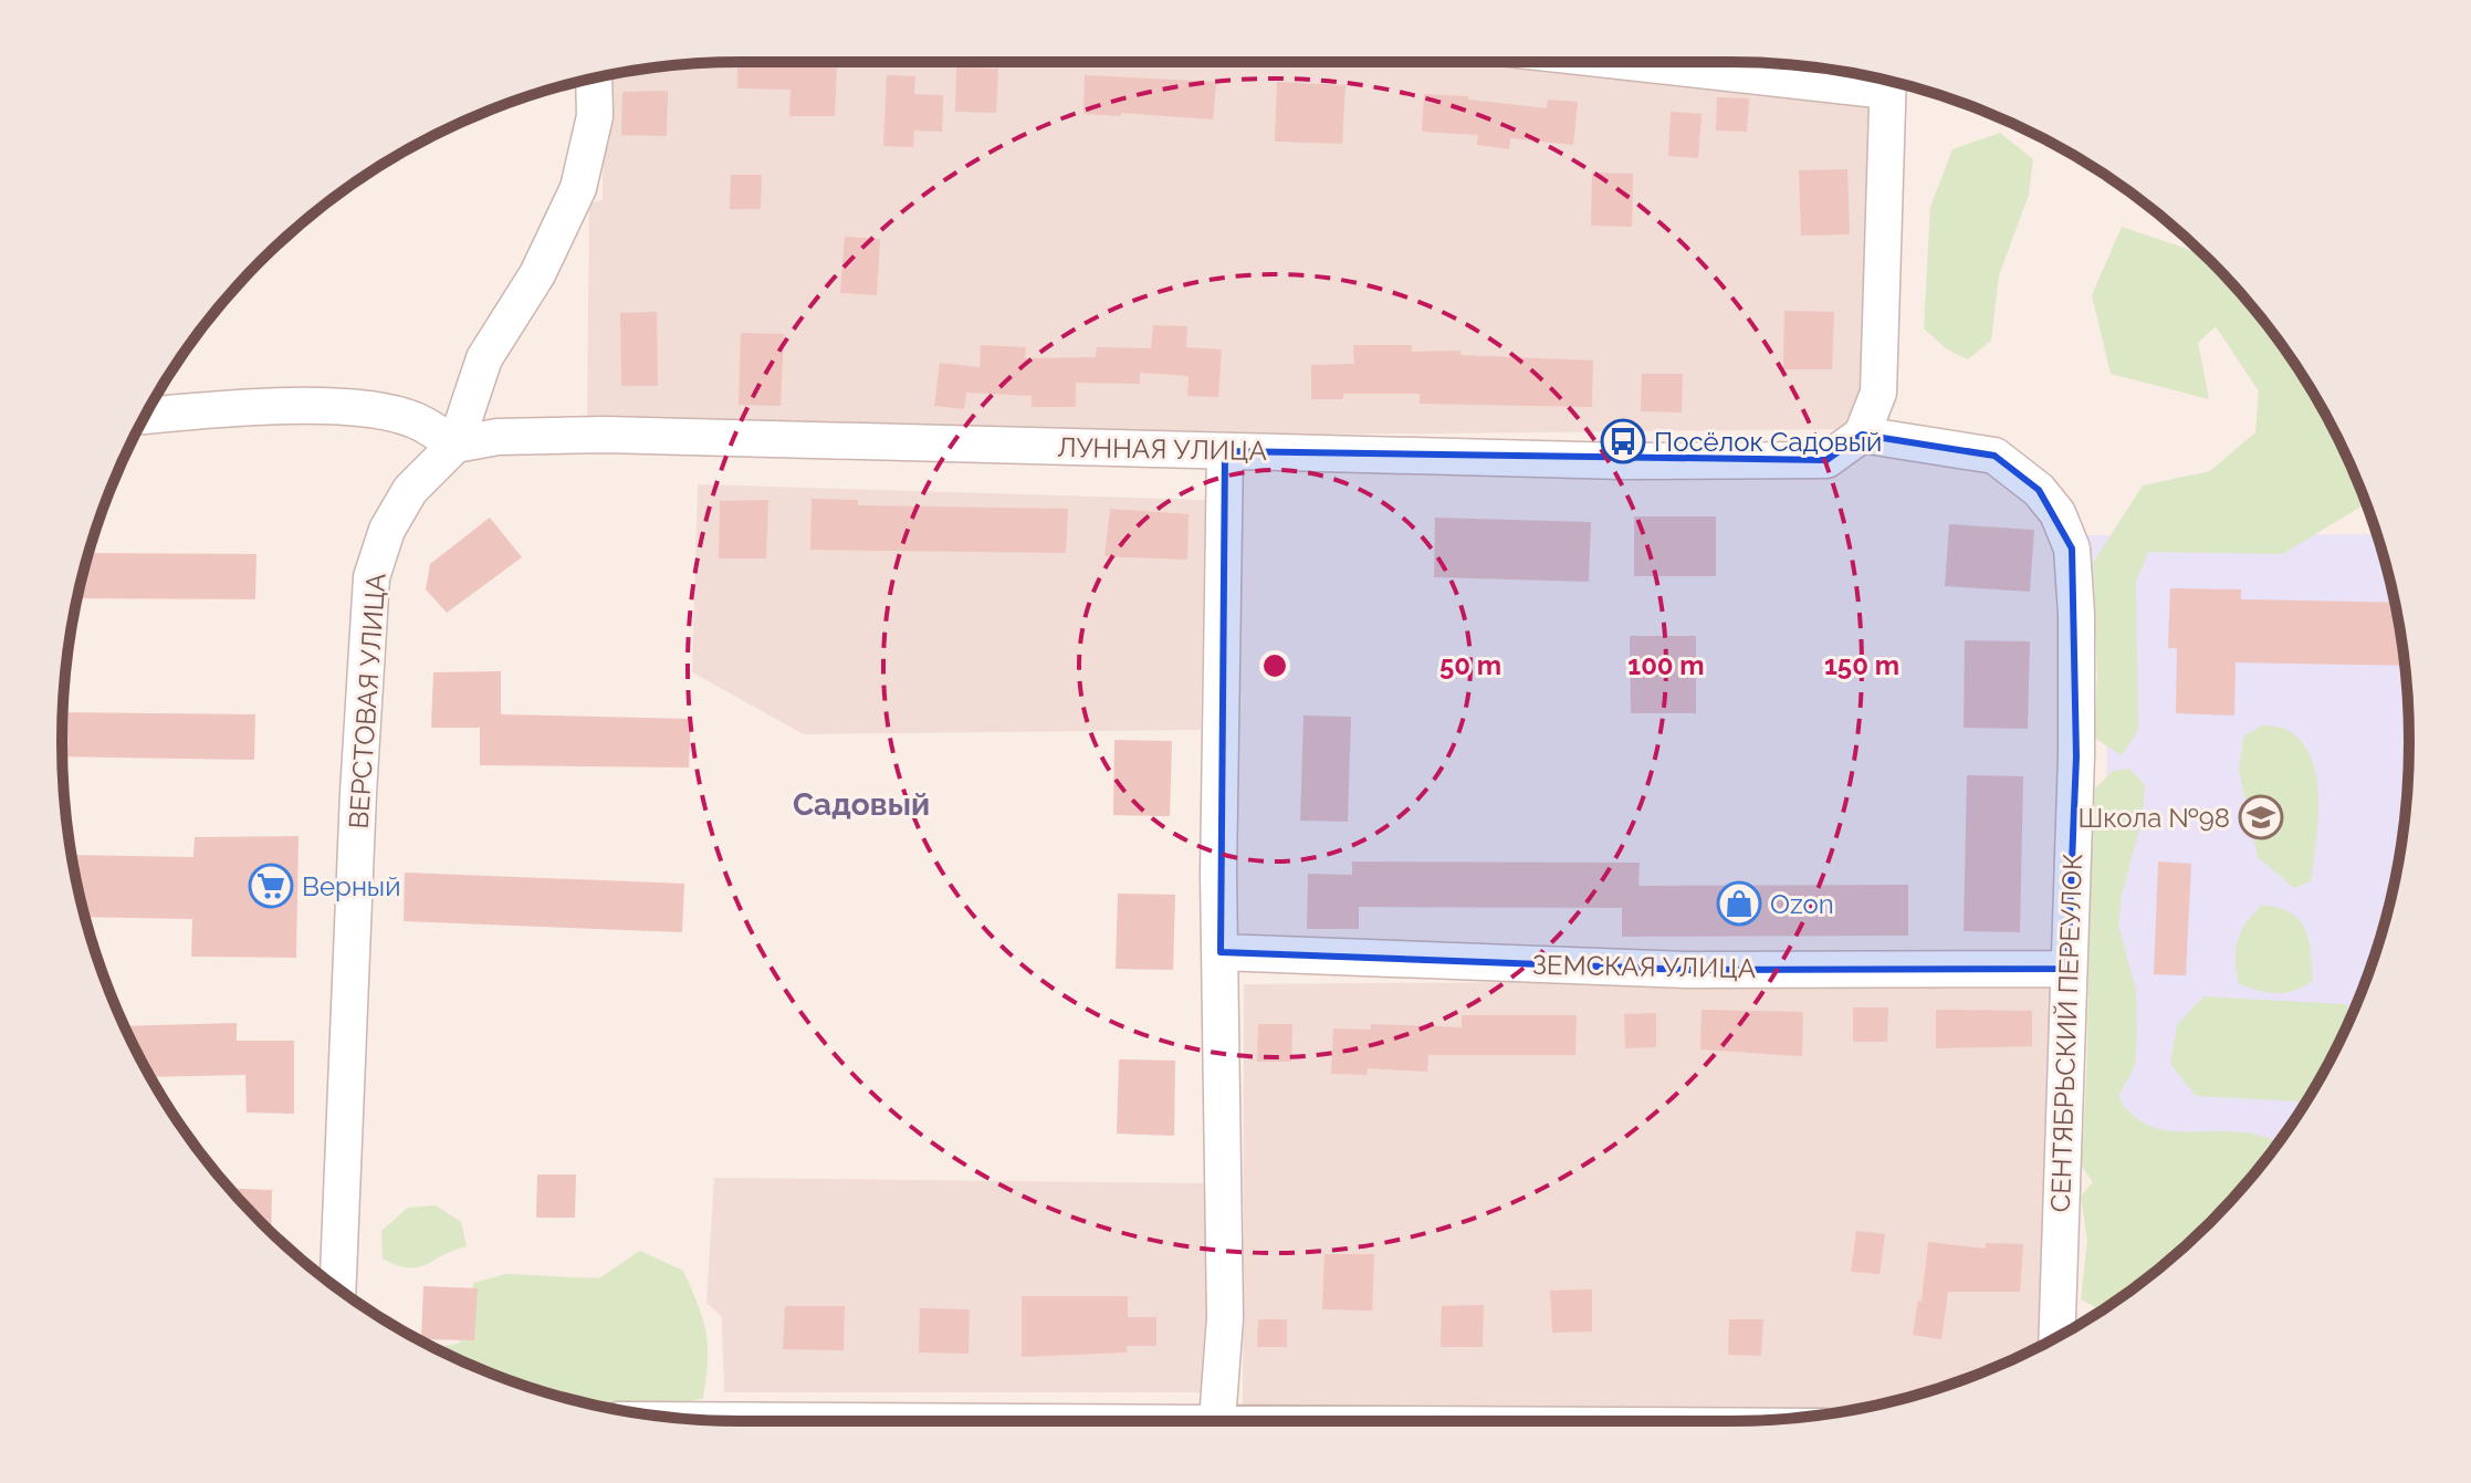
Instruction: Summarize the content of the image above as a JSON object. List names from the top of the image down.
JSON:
{
  "streets": {
    "street": [
      "ЛУННАЯ УЛИЦА",
      "ВЕРСТОВАЯ УЛИЦА",
      "ЗЕМСКАЯ УЛИЦА",
      "СЕНТЯБРЬСКИЙ ПЕРЕУЛОК"
    ]
  },
  "crossings": [
    ["ЛУННАЯ УЛИЦА", "ВЕРСТОВАЯ УЛИЦА"],
    ["ЛУННАЯ УЛИЦА", "СЕНТЯБРЬСКИЙ ПЕРЕУЛОК"],
    ["ЗЕМСКАЯ УЛИЦА", "СЕНТЯБРЬСКИЙ ПЕРЕУЛОК"]
  ],
  "districts": ["Садовый"],
  "places": {
    "bus stop": ["Посёлок Садовый"],
    "school or university": ["Школа №98"],
    "supermarket": ["Верный"],
    "shop": ["Ozon"]
  },
  "rings": ["50 m", "100 m", "150 m"]
}
